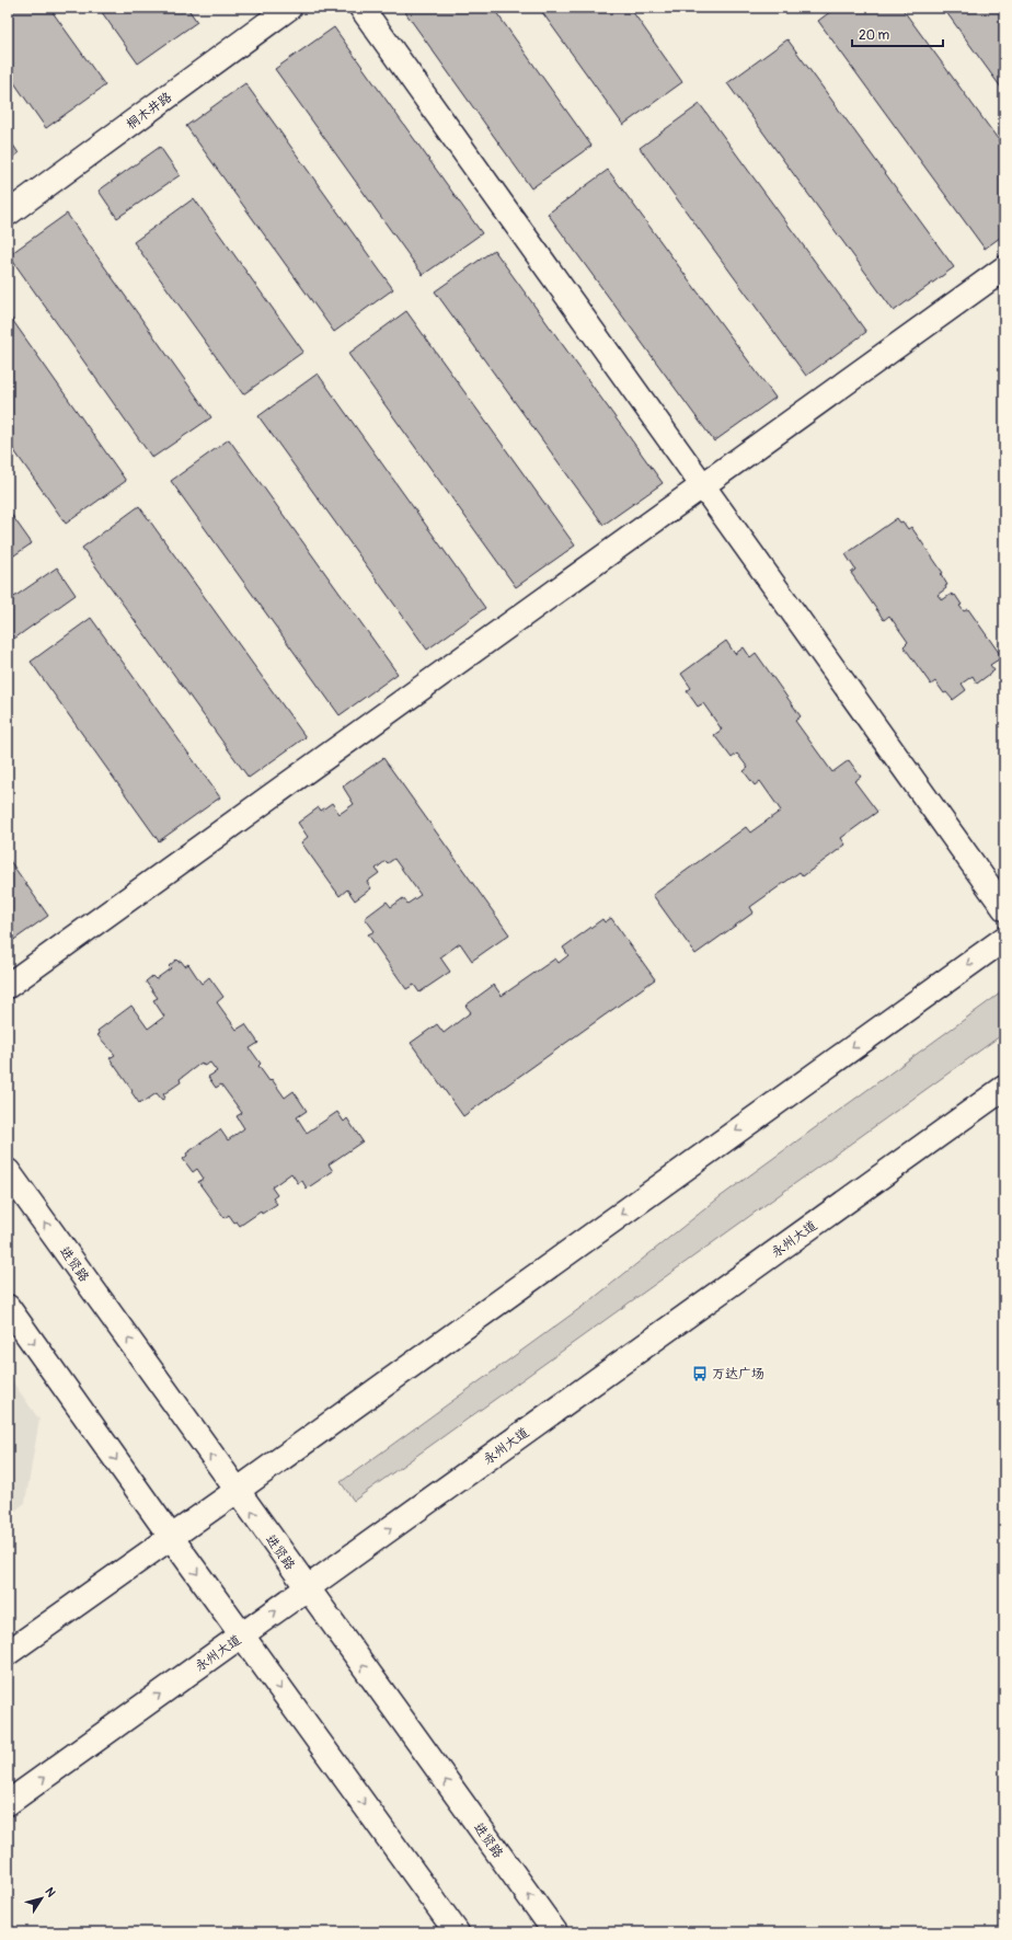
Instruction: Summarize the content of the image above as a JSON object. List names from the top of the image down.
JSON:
{
  "streets": {
    "street": ["桐木井路", "永州大道", "进贤路"]
  },
  "crossings": [
    ["永州大道", "进贤路"]
  ],
  "places": {
    "bus stop": ["万达广场"]
  },
  "scale_bar": "20 m",
  "north": "top right"
}
